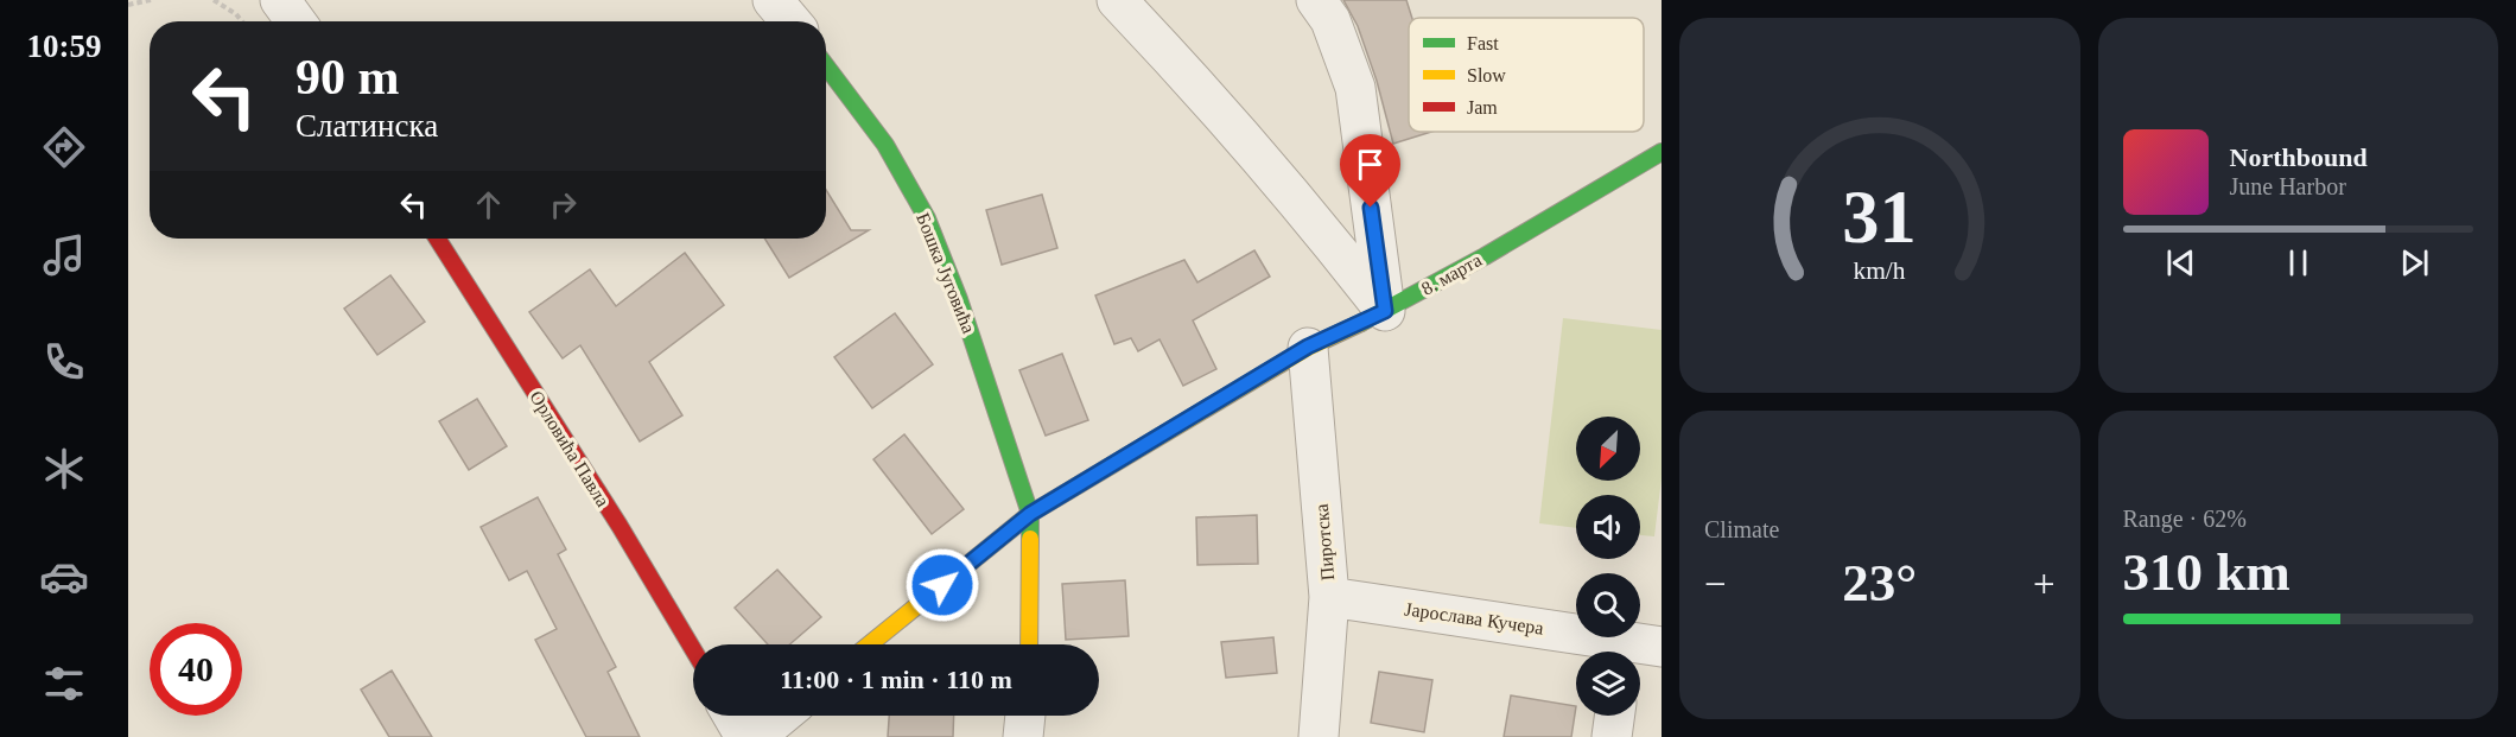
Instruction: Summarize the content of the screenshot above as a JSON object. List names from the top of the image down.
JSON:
{
  "streets": {
    "street": [
      "Бошка Југовића",
      "8. марта",
      "Орловића Павла",
      "Пиротска",
      "Јарослава Кучера"
    ]
  },
  "crossings": [
    ["Бошка Југовића", "8. марта"],
    ["8. марта", "Пиротска"],
    ["Пиротска", "Јарослава Кучера"]
  ],
  "legend": ["Fast", "Slow", "Jam"],
  "north": "bottom left",
  "page": {
    "tabs": "10:59",
    "turn": ["90 m", "Слатинска"],
    "song": ["Northbound", "June Harbor"],
    "tile": [
      "Climate",
      ["Range · 62%", "310 km"]
    ],
    "heat": ["−", "23°", "+"],
    "limit": "40",
    "trip": "11:00 · 1 min · 110 m",
    "gauge": ["31", "km/h"]
  }
}
